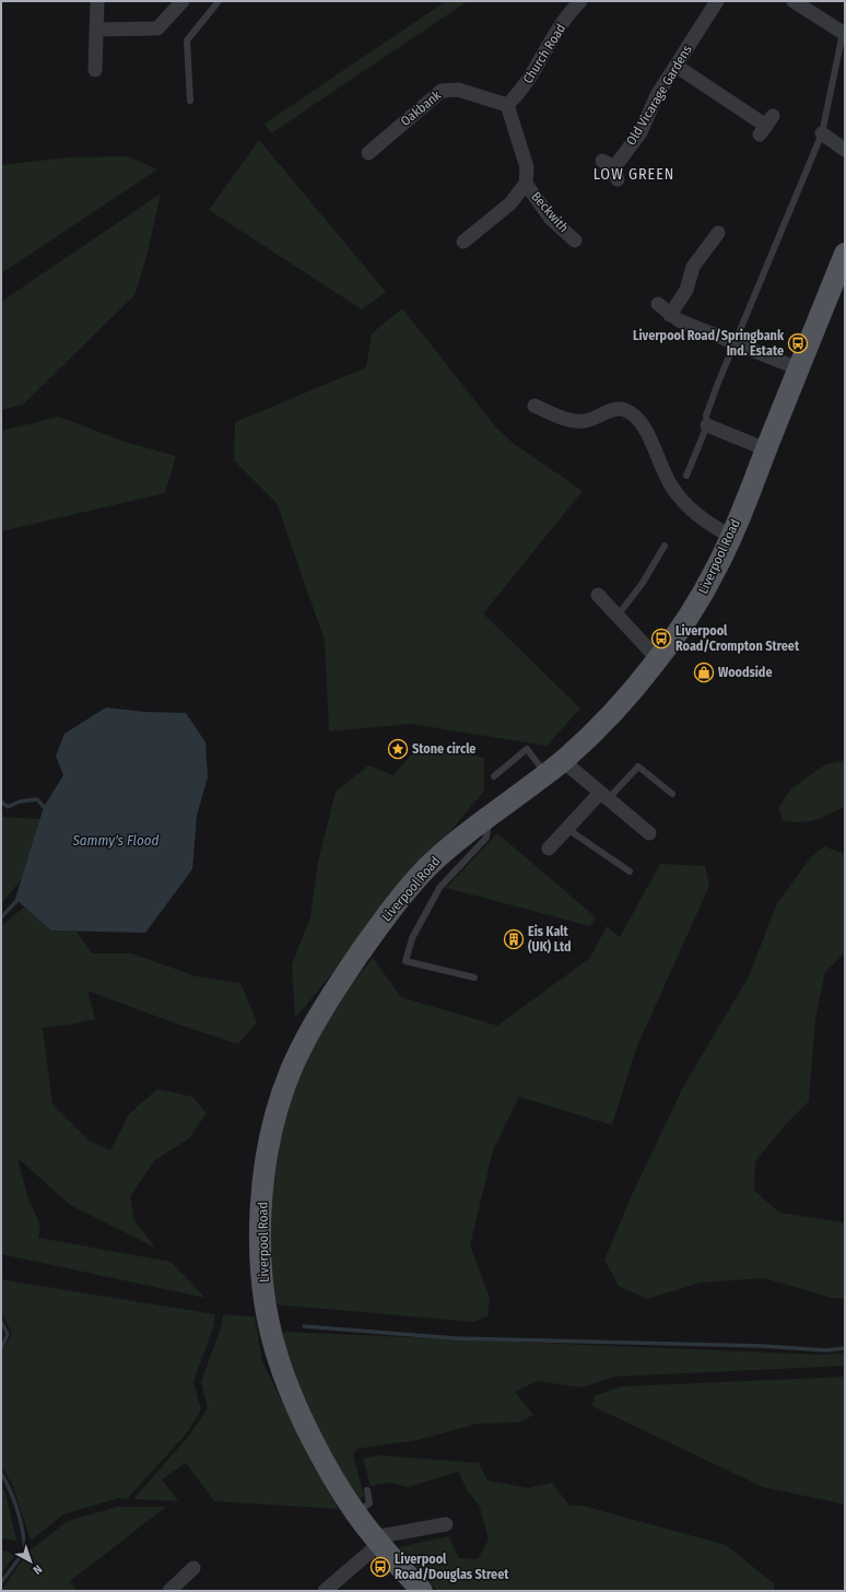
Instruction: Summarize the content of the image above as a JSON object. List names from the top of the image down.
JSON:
{
  "streets": {
    "main road": ["Liverpool Road"],
    "street": [
      "Church Road",
      "Old Vicarage Gardens",
      "Oakbank",
      "Beckwith"
    ]
  },
  "crossings": [
    ["Church Road", "Oakbank"]
  ],
  "districts": ["LOW GREEN"],
  "water": ["Sammy's Flood"],
  "places": {
    "bus stop": ["Liverpool Road/Springbank Ind. Estate", "Liverpool Road/Crompton Street", "Liverpool Road/Douglas Street"],
    "shop": ["Woodside"],
    "place": ["Stone circle"],
    "building": ["Eis Kalt (UK) Ltd"]
  },
  "north": "bottom right"
}
